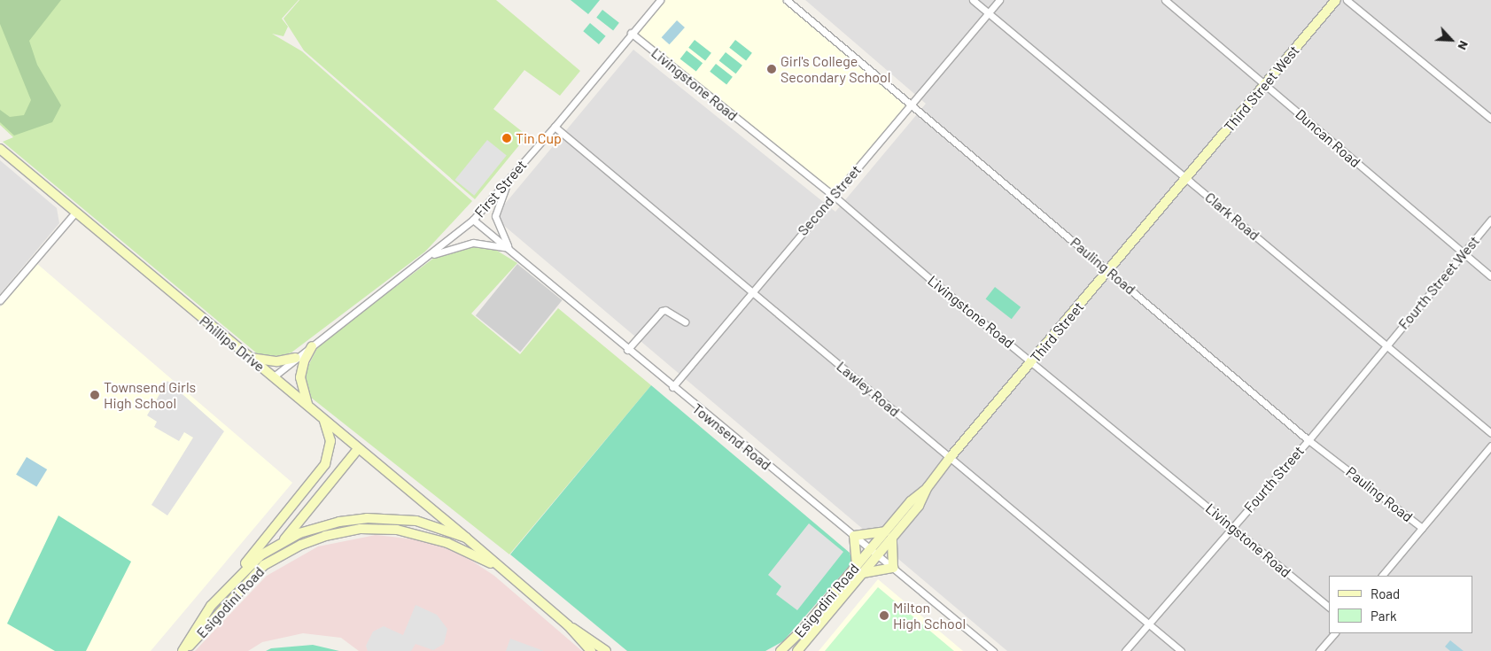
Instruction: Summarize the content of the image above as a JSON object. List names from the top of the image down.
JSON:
{
  "streets": {
    "main road": [
      "Third Street West",
      "Third Street",
      "Phillips Drive",
      "Esigodini Road"
    ],
    "street": [
      "Livingstone Road",
      "Duncan Road",
      "First Street",
      "Second Street",
      "Clark Road",
      "Pauling Road",
      "Fourth Street West",
      "Lawley Road",
      "Townsend Road",
      "Fourth Street"
    ]
  },
  "crossings": [
    ["Livingstone Road", "First Street"],
    ["Livingstone Road", "Second Street"],
    ["Livingstone Road", "Third Street"],
    ["Livingstone Road", "Fourth Street"],
    ["Third Street West", "Duncan Road"],
    ["Third Street West", "Clark Road"],
    ["Third Street West", "Third Street"],
    ["Duncan Road", "Fourth Street West"],
    ["First Street", "Phillips Drive"],
    ["First Street", "Lawley Road"],
    ["First Street", "Townsend Road"],
    ["Second Street", "Clark Road"],
    ["Second Street", "Pauling Road"],
    ["Second Street", "Lawley Road"],
    ["Second Street", "Townsend Road"],
    ["Clark Road", "Fourth Street West"],
    ["Clark Road", "Third Street"],
    ["Clark Road", "Fourth Street"],
    ["Pauling Road", "Third Street"],
    ["Pauling Road", "Fourth Street"],
    ["Fourth Street West", "Fourth Street"],
    ["Third Street", "Lawley Road"],
    ["Third Street", "Townsend Road"],
    ["Third Street", "Esigodini Road"],
    ["Phillips Drive", "Esigodini Road"],
    ["Lawley Road", "Fourth Street"],
    ["Townsend Road", "Esigodini Road"]
  ],
  "places": [
    "Girl's College Secondary School",
    "Tin Cup",
    "Townsend Girls High School",
    "Milton High School"
  ],
  "legend": ["Road", "Park"],
  "north": "bottom right"
}
